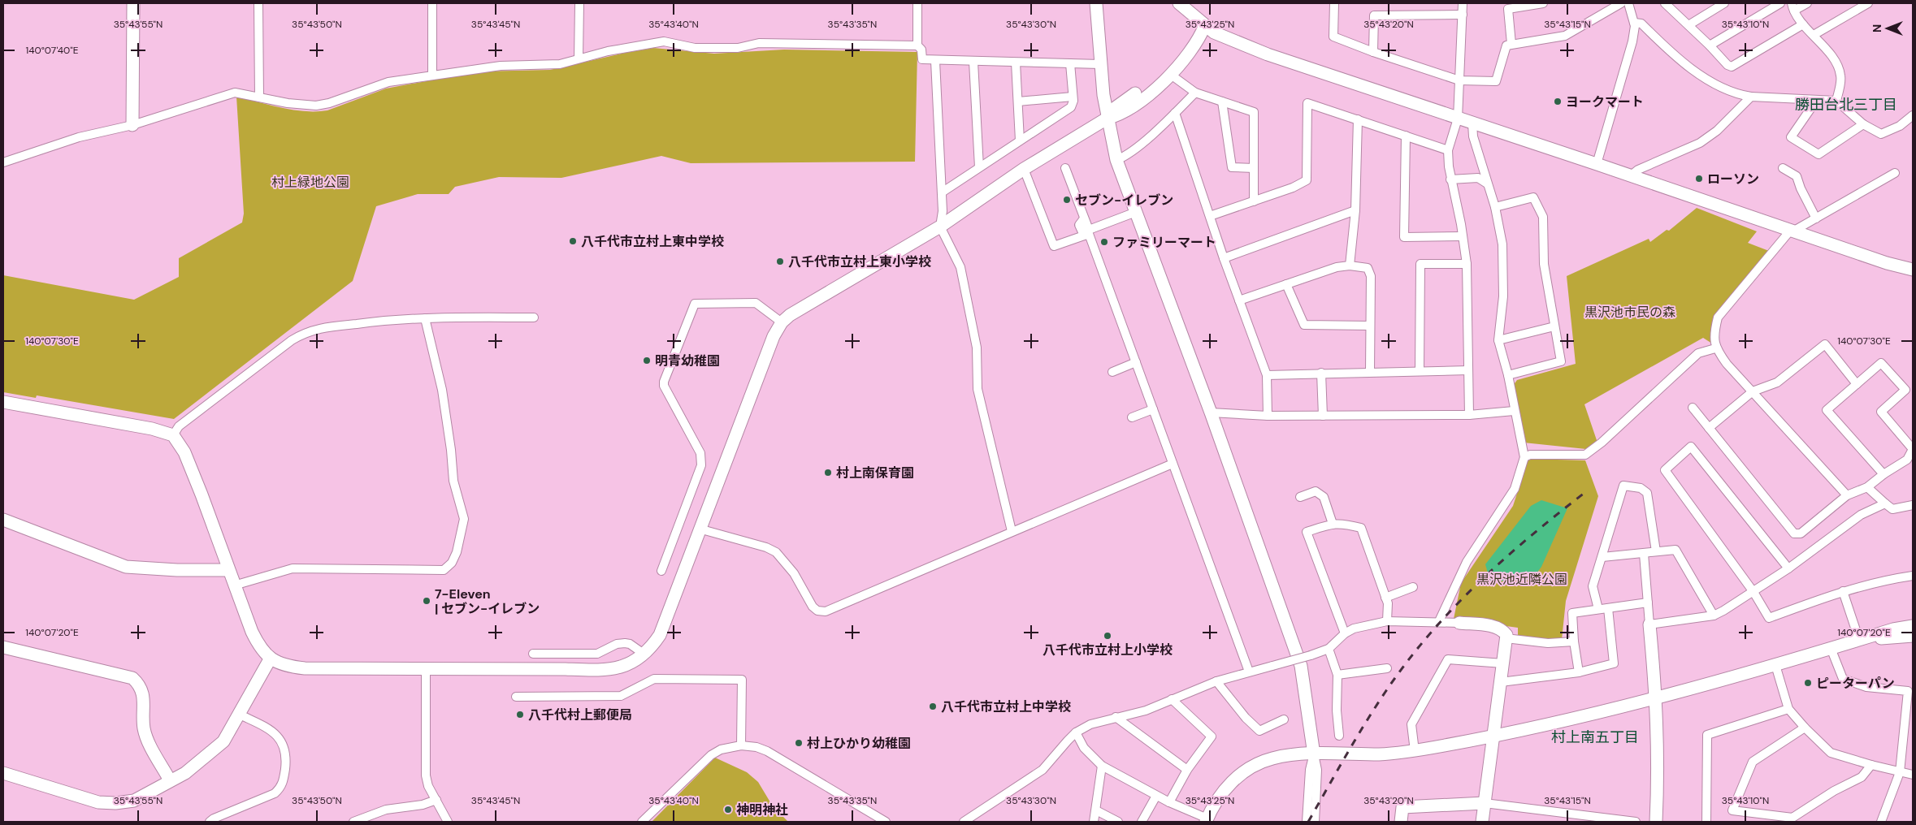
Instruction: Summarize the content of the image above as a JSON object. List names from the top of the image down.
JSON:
{
  "districts": ["勝田台北三丁目", "村上南五丁目"],
  "parks": ["村上緑地公園", "黒沢池市民の森", "黒沢池近隣公園"],
  "places": [
    "ヨークマート",
    "ローソン",
    "セブン-イレブン",
    "八千代市立村上東中学校",
    "ファミリーマート",
    "八千代市立村上東小学校",
    "明青幼稚園",
    "村上南保育園",
    "7-Eleven | セブン-イレブン",
    "八千代市立村上小学校",
    "ピーターパン",
    "八千代市立村上中学校",
    "八千代村上郵便局",
    "村上ひかり幼稚園",
    "神明神社"
  ],
  "north": "left",
  "coordinates": [
    "35°43'55\"N",
    "35°43'50\"N",
    "35°43'45\"N",
    "35°43'40\"N",
    "35°43'35\"N",
    "35°43'30\"N",
    "35°43'25\"N",
    "35°43'20\"N",
    "35°43'15\"N",
    "35°43'10\"N",
    "140°07'40\"E",
    "140°07'30\"E",
    "140°07'20\"E"
  ]
}
